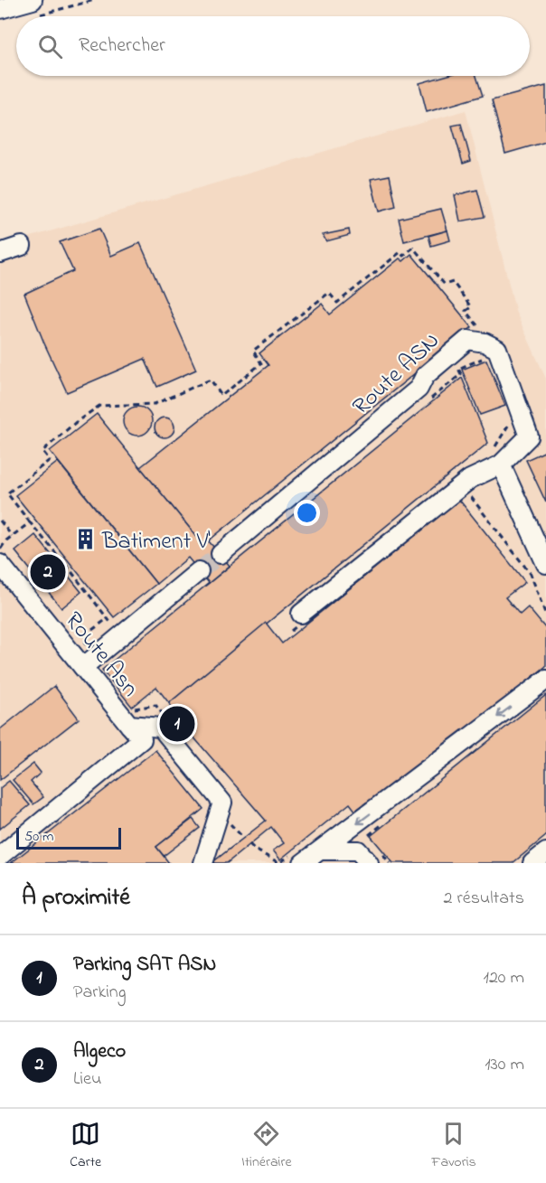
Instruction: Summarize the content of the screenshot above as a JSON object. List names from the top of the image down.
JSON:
{
  "streets": {
    "street": ["Route ASN", "Route Asn"]
  },
  "crossings": [
    ["Route ASN", "Route Asn"]
  ],
  "places": {
    "building": ["Batiment V'"]
  },
  "scale_bar": "50 m",
  "page": {
    "search": "Rechercher",
    "pins": ["2", "1"],
    "scale": "50 m",
    "heading": ["À proximité", "2 résultats"],
    "list": [
      {
        "mark": "1",
        "name": "Parking SAT ASN",
        "note": "Parking",
        "value": "120 m"
      },
      {
        "mark": "2",
        "name": "Algeco",
        "note": "Lieu",
        "value": "130 m"
      }
    ],
    "nav": ["Carte", "Itinéraire", "Favoris"]
  }
}
